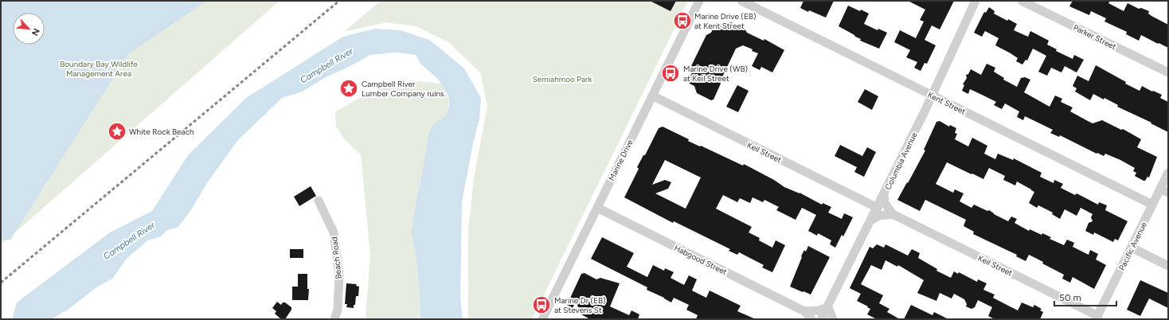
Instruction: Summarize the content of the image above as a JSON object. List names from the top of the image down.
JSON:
{
  "streets": {
    "street": [
      "Parker Street",
      "Kent Street",
      "Keil Street",
      "Marine Drive",
      "Columbia Avenue",
      "Pacific Avenue",
      "Beach Road",
      "Habgood Street"
    ]
  },
  "crossings": [
    ["Kent Street", "Columbia Avenue"],
    ["Kent Street", "Pacific Avenue"],
    ["Keil Street", "Marine Drive"],
    ["Keil Street", "Columbia Avenue"],
    ["Keil Street", "Pacific Avenue"],
    ["Marine Drive", "Habgood Street"],
    ["Columbia Avenue", "Habgood Street"]
  ],
  "water": ["Campbell River"],
  "parks": ["Boundary Bay Wildlife Management Area", "Semiahmoo Park"],
  "places": {
    "bus stop": ["Marine Drive (EB) at Kent Street", "Marine Drive (WB) at Keil Street", "Marine Dr (EB) at Stevens St"],
    "place": ["Campbell River Lumber Company ruins", "White Rock Beach"]
  },
  "scale_bar": "50 m",
  "north": "bottom right"
}
